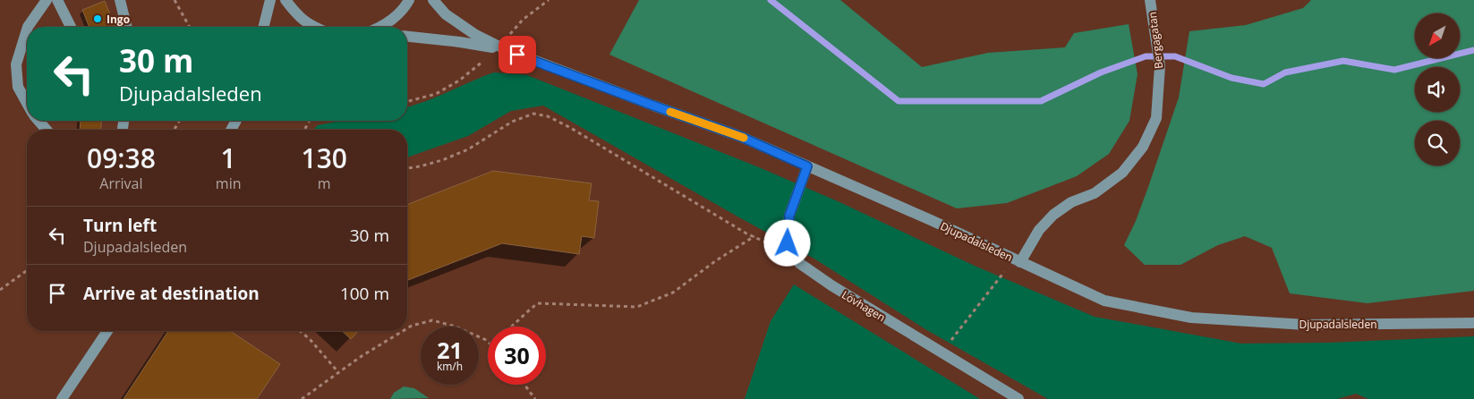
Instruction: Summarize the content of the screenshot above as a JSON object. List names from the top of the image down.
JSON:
{
  "streets": {
    "street": ["Bergagatan", "Djupadalsleden", "Lövhagen"]
  },
  "crossings": [
    ["Bergagatan", "Djupadalsleden"]
  ],
  "places": ["Ingo"],
  "north": "bottom left",
  "page": {
    "turn": ["30 m", "Djupadalsleden"],
    "eta": [
      "09:38",
      "Arrival",
      "1",
      "min",
      "130",
      "m"
    ],
    "list": [
      {
        "name": "Turn left",
        "note": "Djupadalsleden",
        "value": "30 m"
      },
      {
        "name": "Arrive at destination",
        "value": "100 m"
      }
    ],
    "speed": "21 km/h",
    "limit": "30"
  }
}
